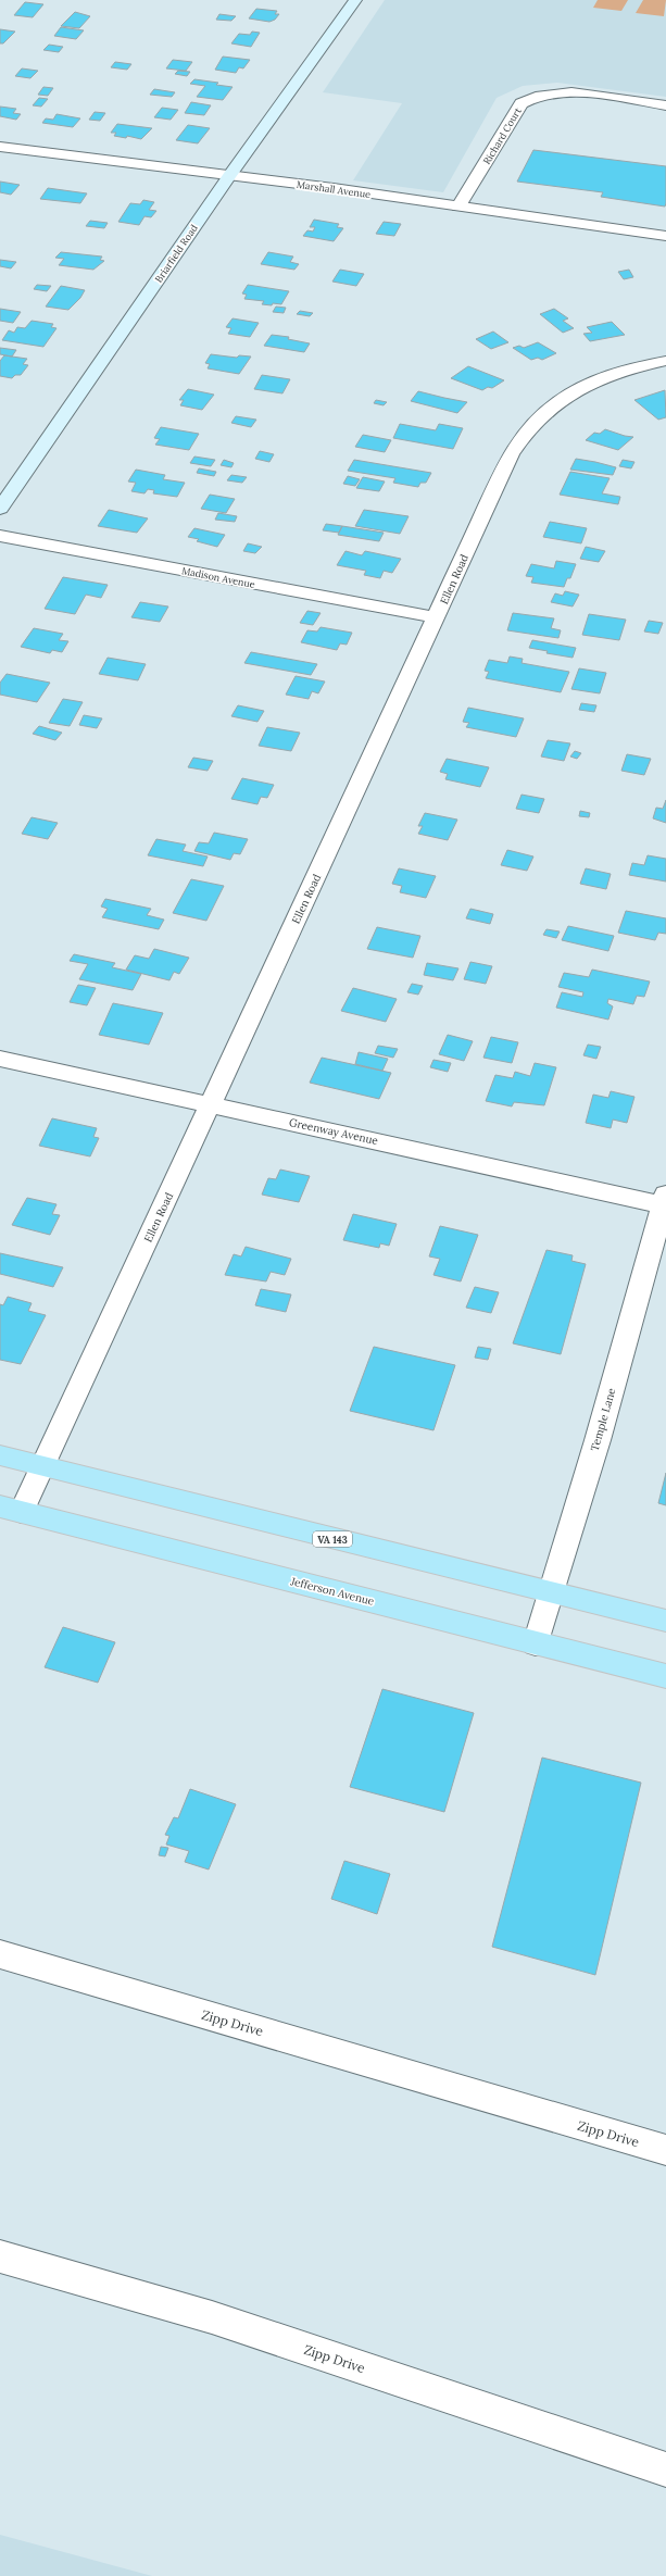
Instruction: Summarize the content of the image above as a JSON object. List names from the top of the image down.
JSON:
{
  "streets": {
    "main road": ["Briarfield Road", "VA 143", "Jefferson Avenue"],
    "street": [
      "Richard Court",
      "Marshall Avenue",
      "Madison Avenue",
      "Ellen Road",
      "Greenway Avenue",
      "Temple Lane",
      "Zipp Drive"
    ]
  },
  "crossings": [
    ["Richard Court", "Marshall Avenue"],
    ["Marshall Avenue", "Briarfield Road"],
    ["Madison Avenue", "Ellen Road"],
    ["Ellen Road", "Greenway Avenue"],
    ["Ellen Road", "VA 143"],
    ["Ellen Road", "Jefferson Avenue"],
    ["Greenway Avenue", "Temple Lane"],
    ["Temple Lane", "VA 143"],
    ["Temple Lane", "Jefferson Avenue"]
  ]
}
